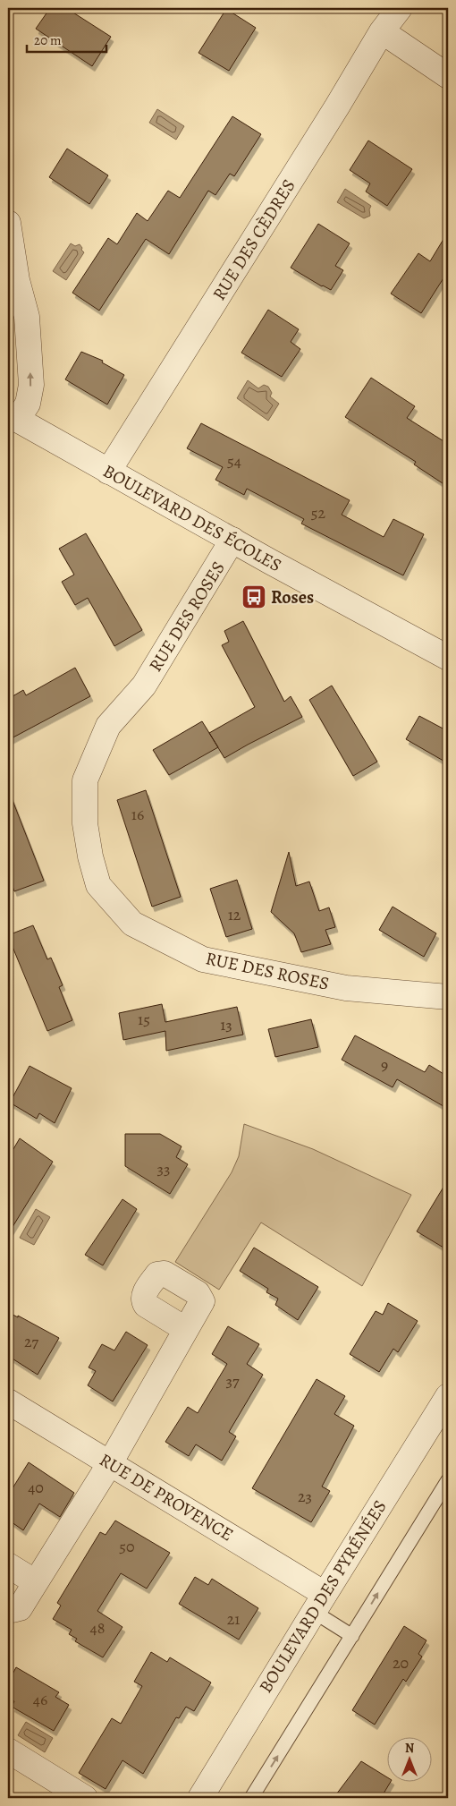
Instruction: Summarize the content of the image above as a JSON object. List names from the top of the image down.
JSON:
{
  "streets": {
    "street": [
      "RUE DES CÈDRES",
      "BOULEVARD DES ÉCOLES",
      "RUE DES ROSES",
      "RUE DE PROVENCE",
      "BOULEVARD DES PYRÉNÉES"
    ]
  },
  "crossings": [
    ["RUE DES CÈDRES", "BOULEVARD DES ÉCOLES"],
    ["BOULEVARD DES ÉCOLES", "RUE DES ROSES"],
    ["RUE DE PROVENCE", "BOULEVARD DES PYRÉNÉES"]
  ],
  "places": {
    "bus stop": ["Roses"]
  },
  "house_numbers": [
    "54",
    "52",
    "16",
    "12",
    "15",
    "13",
    "9",
    "33",
    "27",
    "37",
    "40",
    "23",
    "50",
    "21",
    "48",
    "20",
    "46"
  ],
  "scale_bar": "20 m",
  "north": "top"
}
